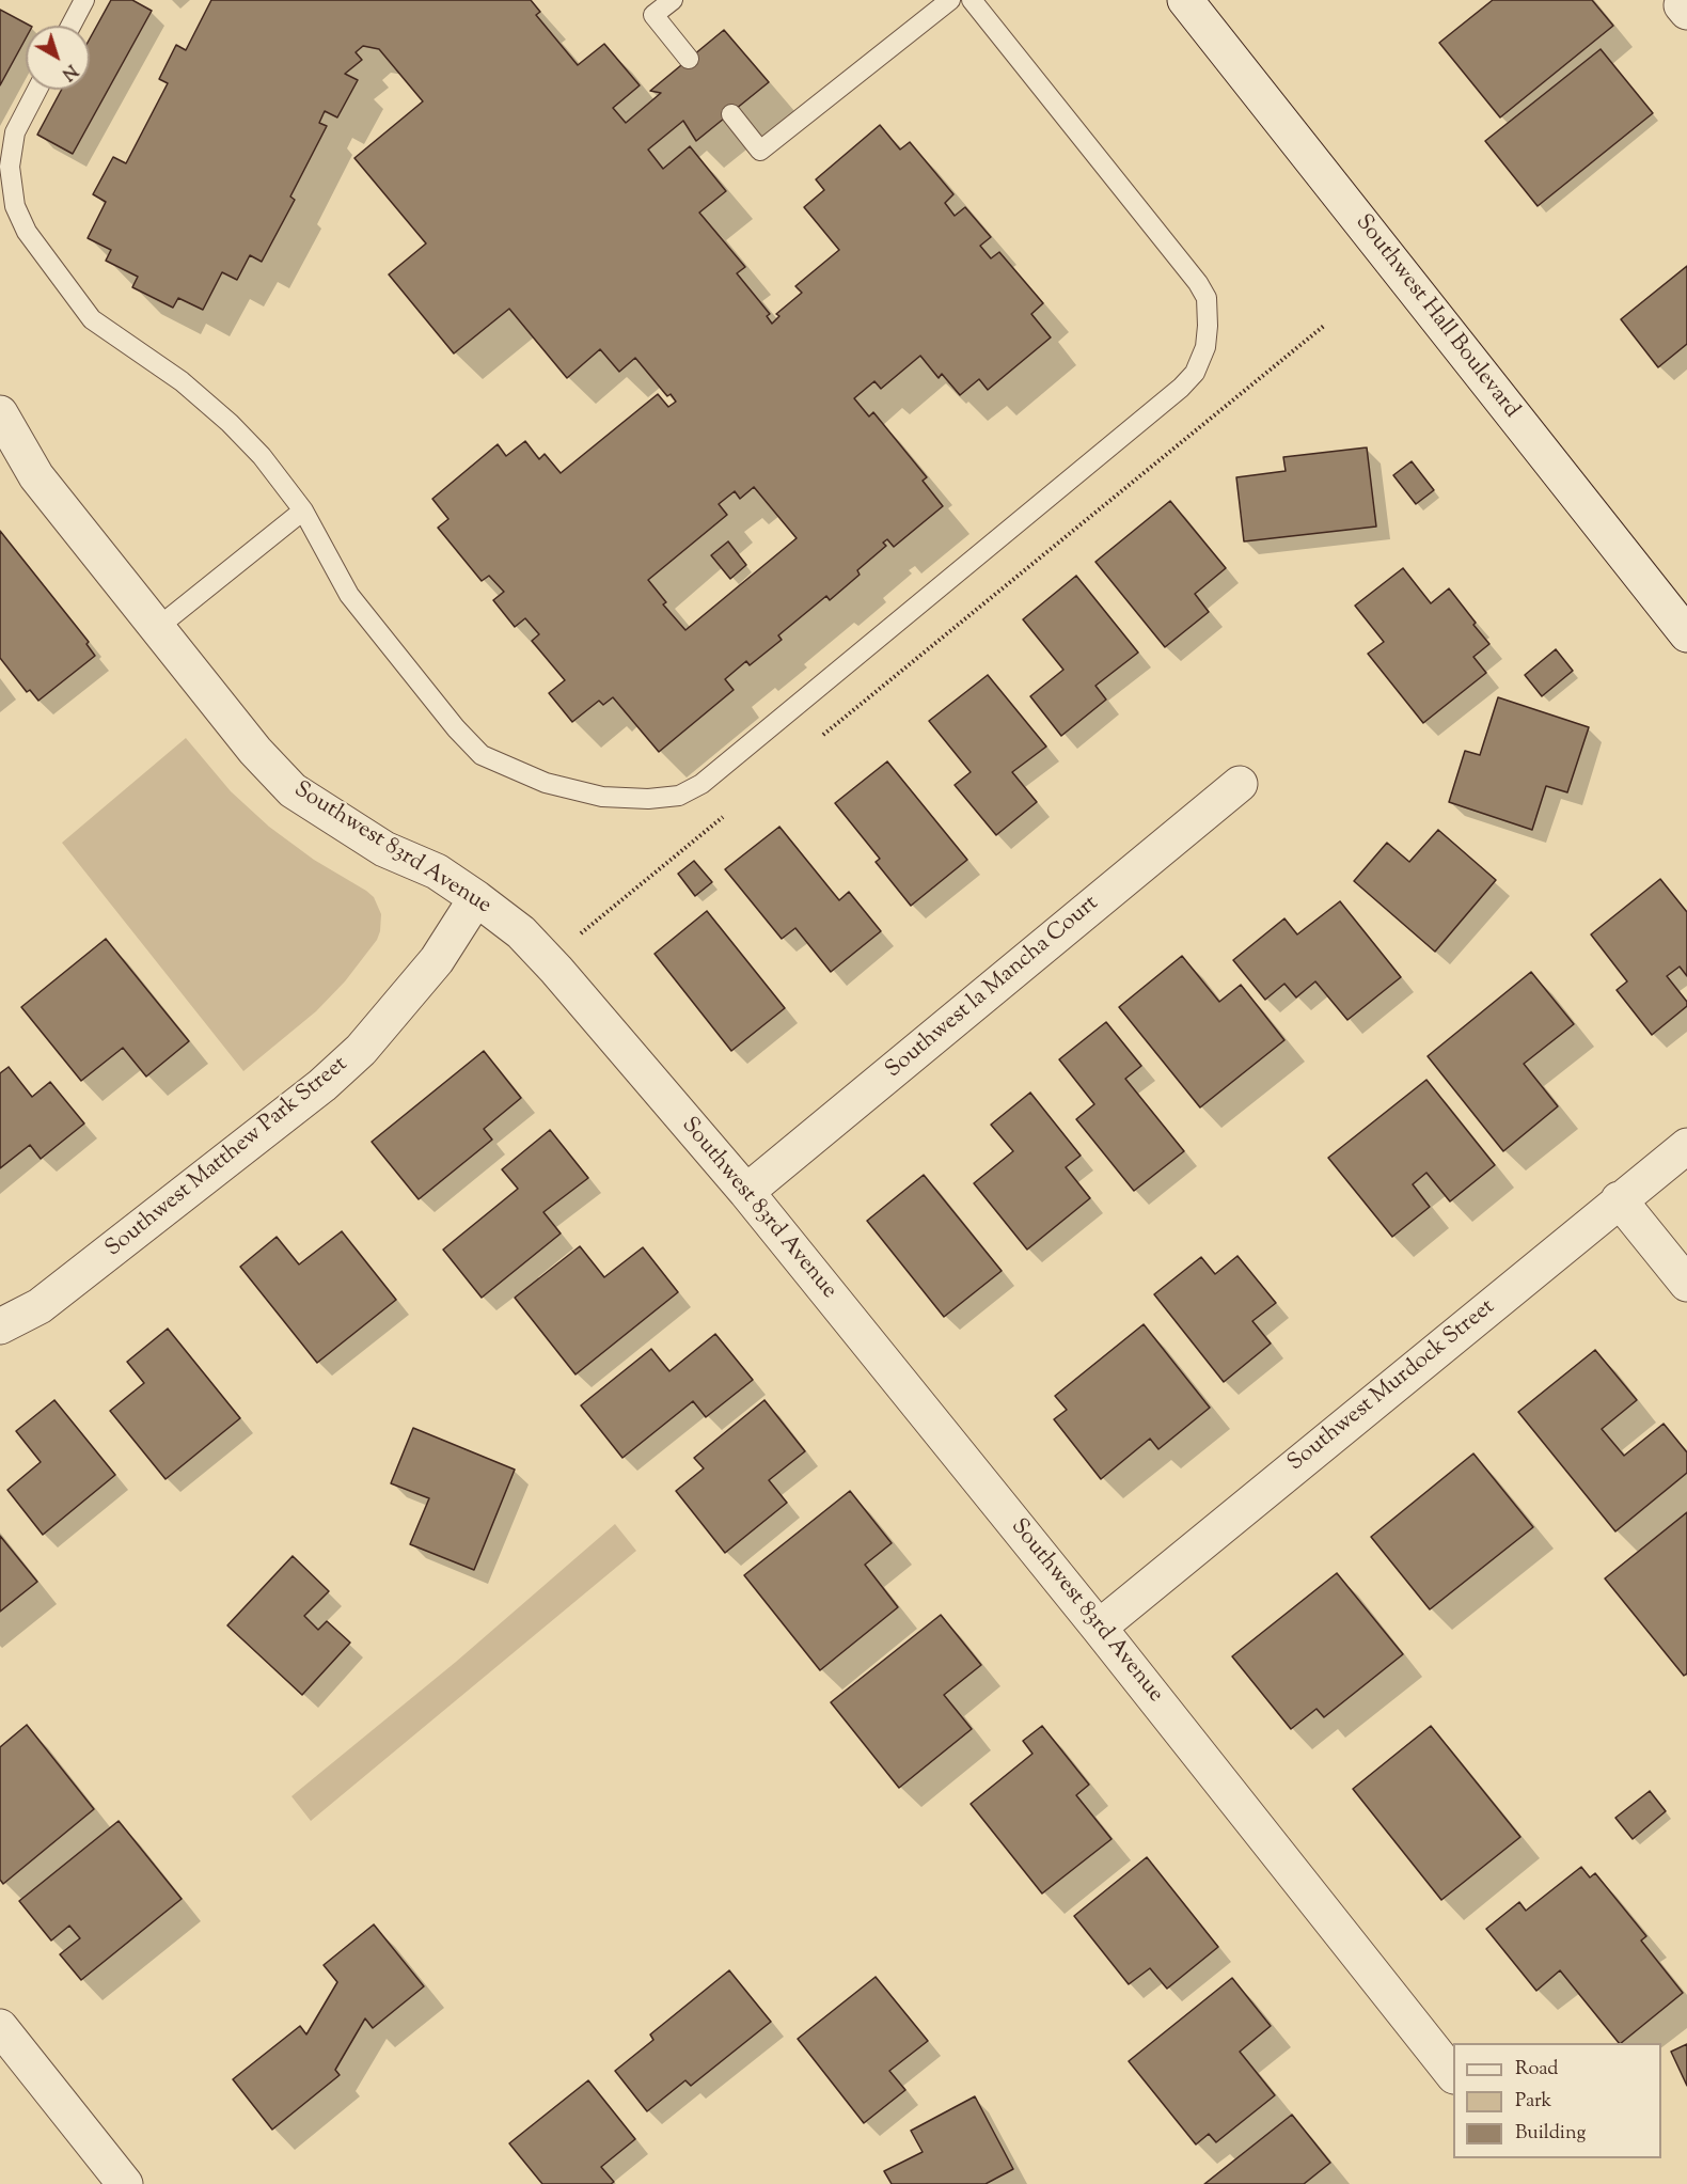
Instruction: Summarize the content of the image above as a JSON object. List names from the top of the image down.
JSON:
{
  "streets": {
    "street": [
      "Southwest Hall Boulevard",
      "Southwest 83rd Avenue",
      "Southwest la Mancha Court",
      "Southwest Matthew Park Street",
      "Southwest Murdock Street"
    ]
  },
  "crossings": [
    ["Southwest 83rd Avenue", "Southwest la Mancha Court"],
    ["Southwest 83rd Avenue", "Southwest Matthew Park Street"],
    ["Southwest 83rd Avenue", "Southwest Murdock Street"]
  ],
  "legend": ["Road", "Park", "Building"],
  "north": "bottom right"
}
